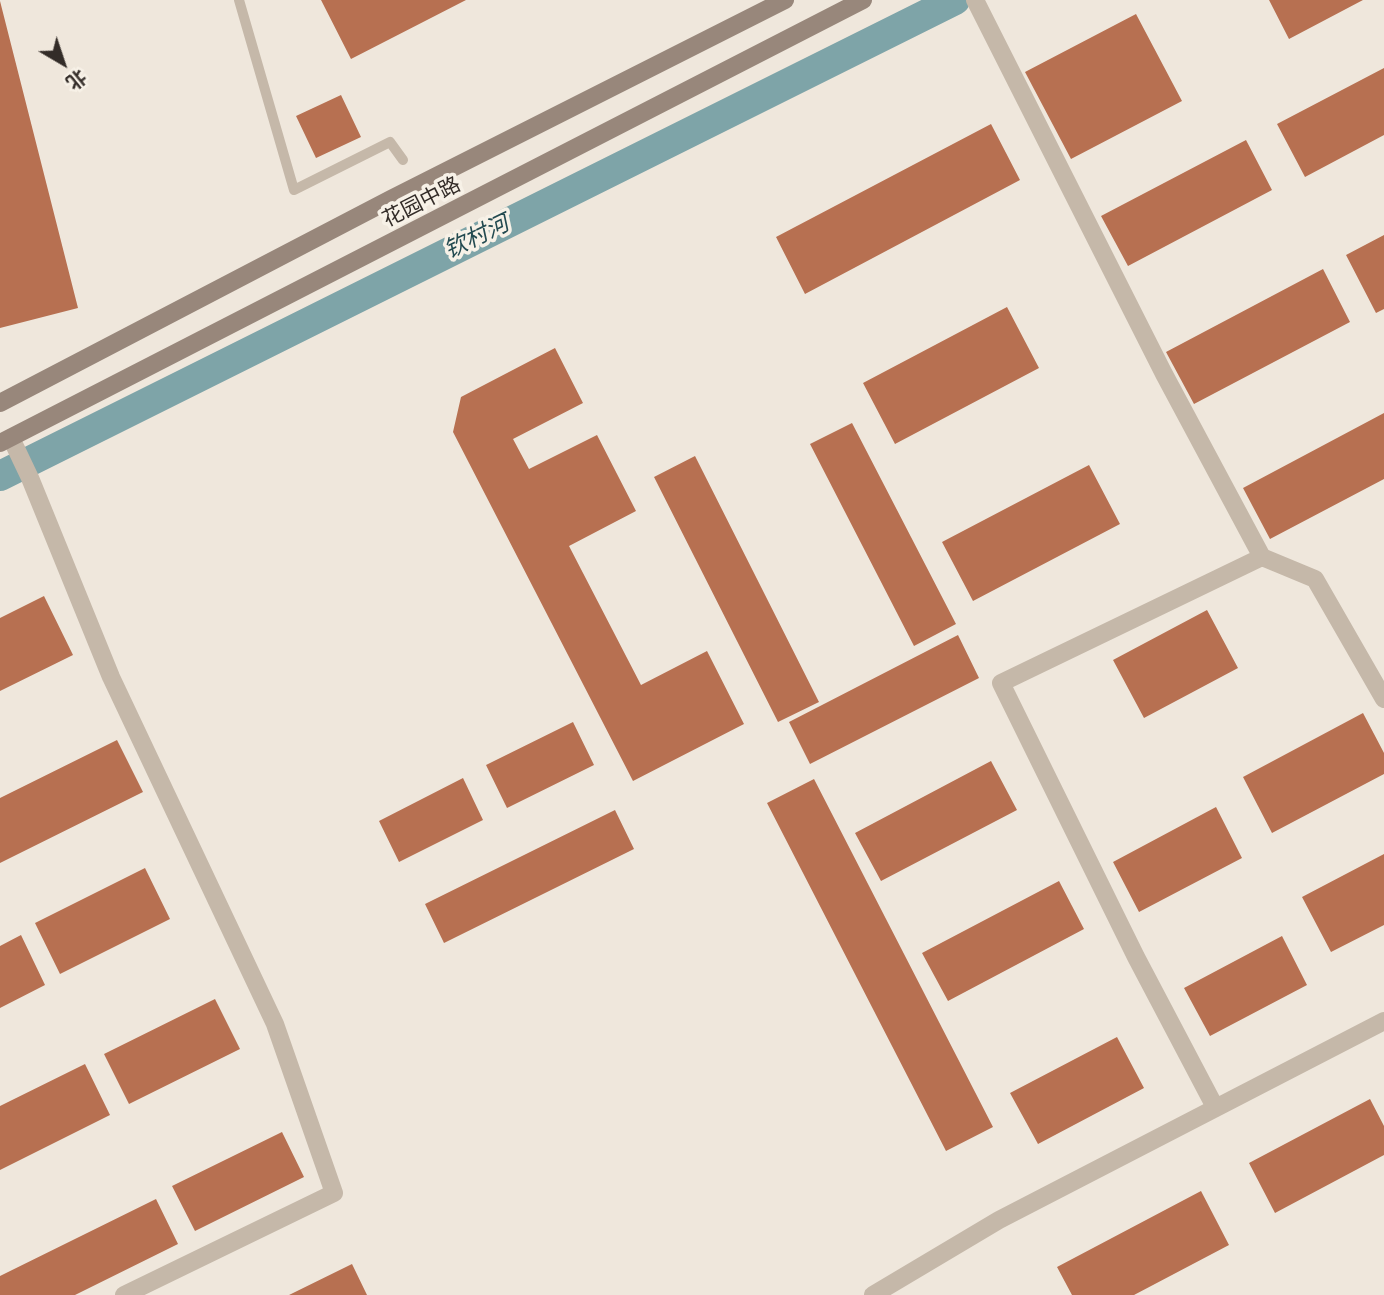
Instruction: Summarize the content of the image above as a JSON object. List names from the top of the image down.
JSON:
{
  "streets": {
    "main road": ["花园中路"]
  },
  "water": ["钦村河"],
  "north": "bottom right"
}
